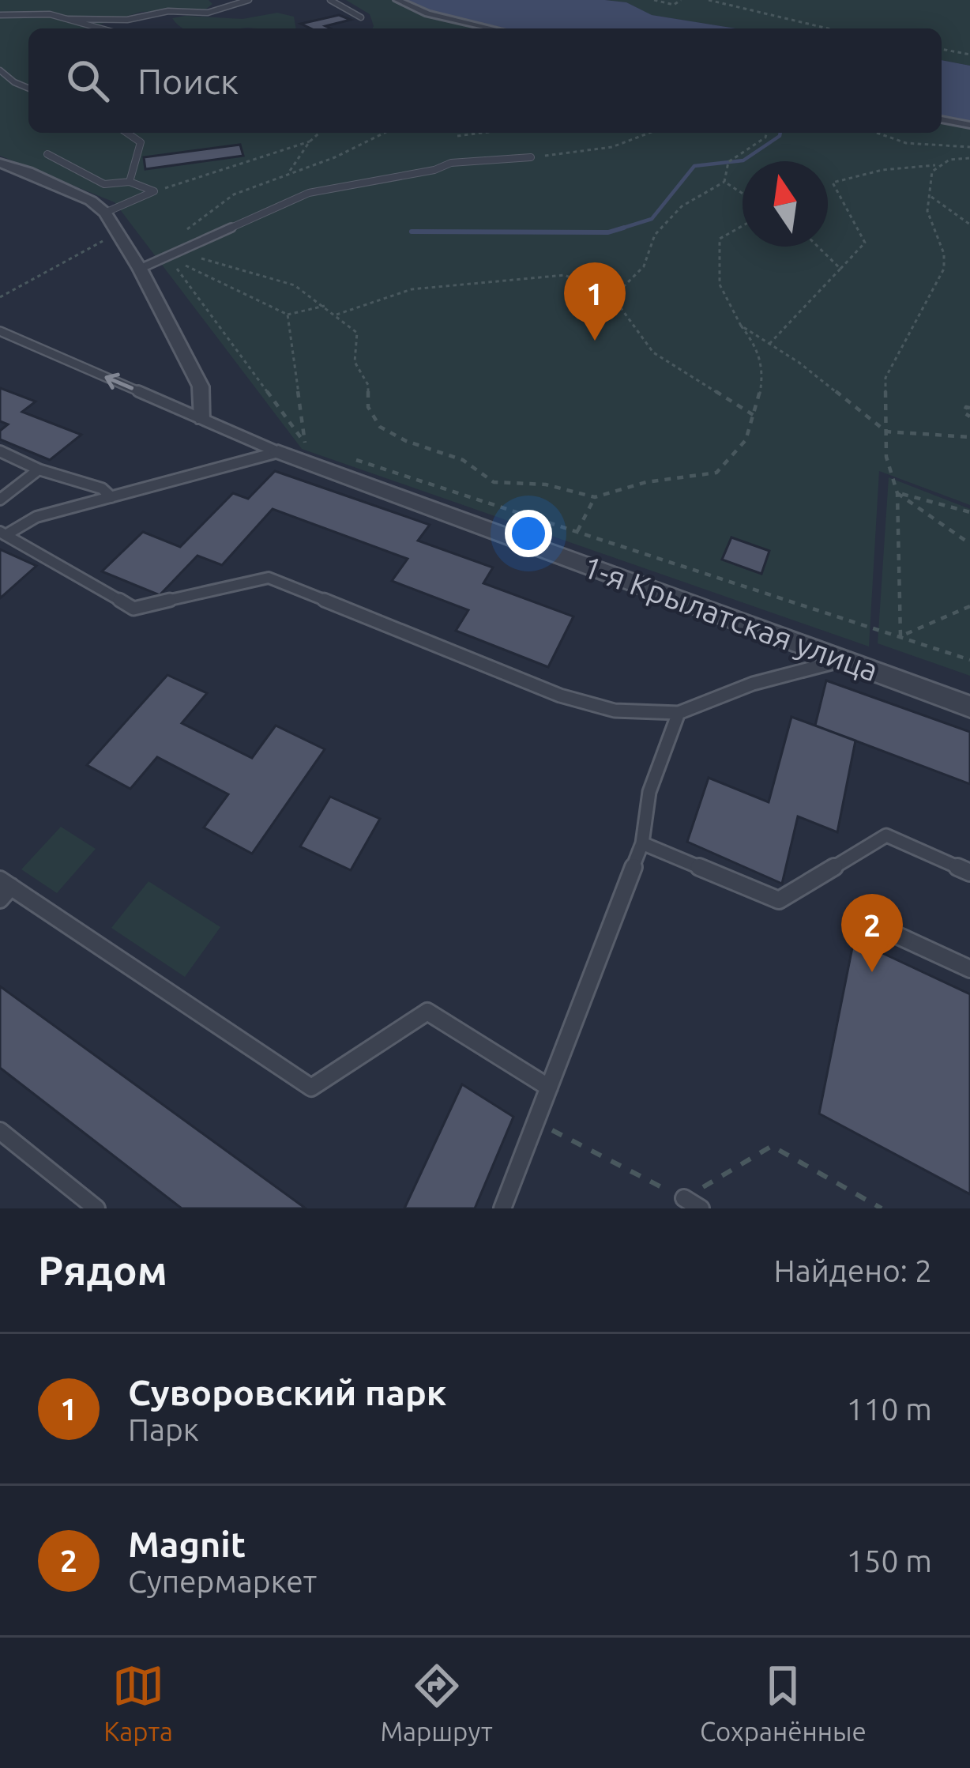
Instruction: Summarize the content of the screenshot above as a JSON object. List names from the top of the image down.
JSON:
{
  "streets": {
    "street": ["1-я Крылатская улица"]
  },
  "north": "top",
  "page": {
    "search": "Поиск",
    "pins": ["1", "2"],
    "heading": ["Рядом", "Найдено: 2"],
    "list": [
      {
        "mark": "1",
        "name": "Суворовский парк",
        "note": "Парк",
        "value": "110 m"
      },
      {
        "mark": "2",
        "name": "Magnit",
        "note": "Супермаркет",
        "value": "150 m"
      }
    ],
    "nav": ["Карта", "Маршрут", "Сохранённые"]
  }
}
